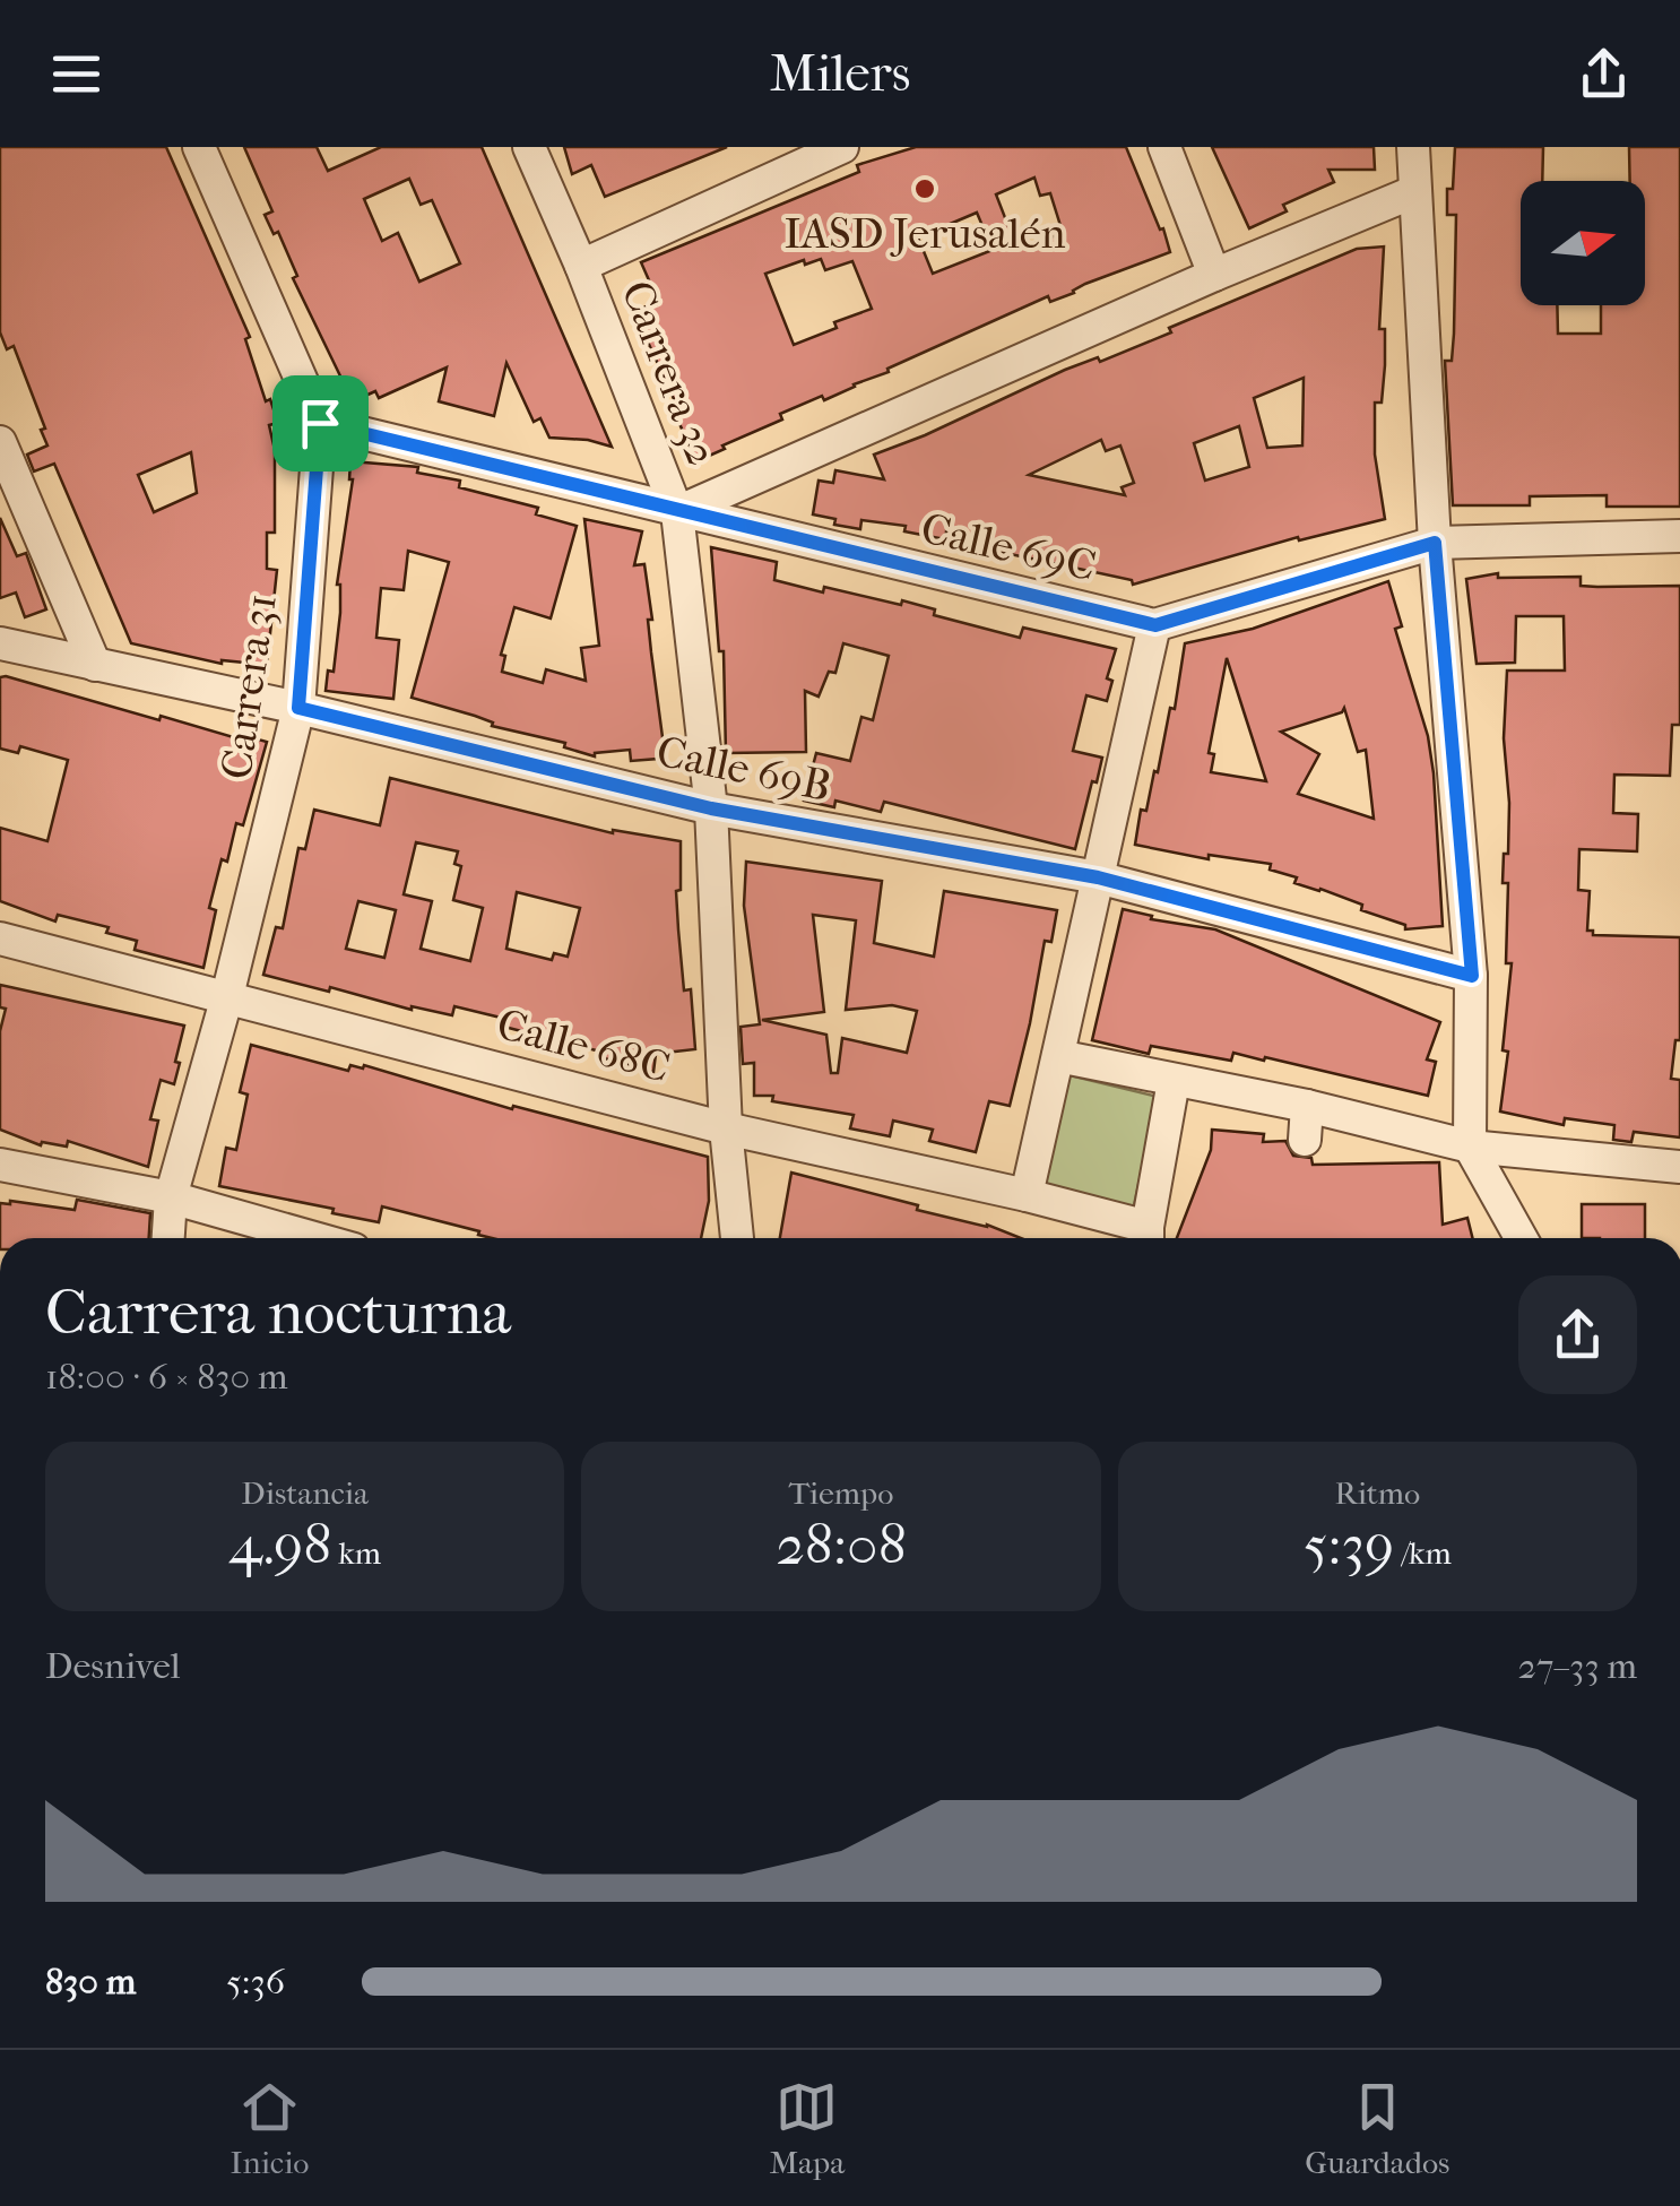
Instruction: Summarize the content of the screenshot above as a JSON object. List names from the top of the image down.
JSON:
{
  "streets": {
    "street": [
      "Carrera 32",
      "Calle 69C",
      "Carrera 31",
      "Calle 69B",
      "Calle 68C"
    ]
  },
  "crossings": [
    ["Carrera 32", "Calle 69C"],
    ["Carrera 32", "Calle 69B"],
    ["Carrera 32", "Calle 68C"],
    ["Calle 69C", "Carrera 31"],
    ["Carrera 31", "Calle 69B"],
    ["Carrera 31", "Calle 68C"]
  ],
  "places": ["IASD Jerusalén"],
  "north": "right",
  "page": {
    "header": "Milers",
    "heading": ["Carrera nocturna", "18:00 · 6 × 830 m"],
    "stats": [
      ["Distancia", "4.98 km"],
      ["Tiempo", "28:08"],
      ["Ritmo", "5:39 /km"]
    ],
    "chart": ["Desnivel", "27–33 m"],
    "list": [
      {
        "name": "830 m",
        "note": "5:36"
      }
    ],
    "tabs": ["Inicio", "Mapa", "Guardados"]
  }
}
